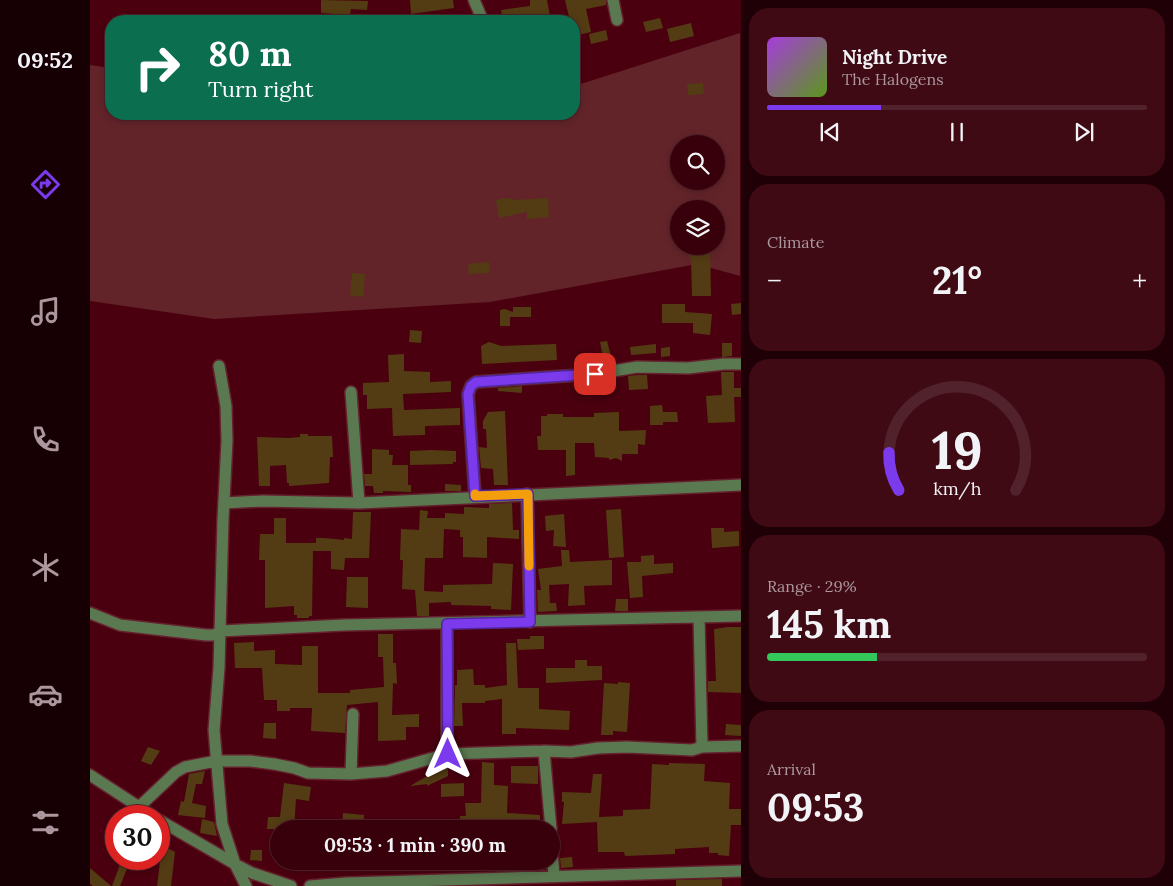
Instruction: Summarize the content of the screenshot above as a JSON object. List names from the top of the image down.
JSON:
{
  "page": {
    "tabs": "09:52",
    "turn": ["80 m", "Turn right"],
    "song": ["Night Drive", "The Halogens"],
    "tile": [
      "Climate",
      ["Range · 29%", "145 km"],
      ["Arrival", "09:53"]
    ],
    "heat": ["−", "21°", "+"],
    "limit": "30",
    "trip": "09:53 · 1 min · 390 m",
    "gauge": ["19", "km/h"]
  }
}
